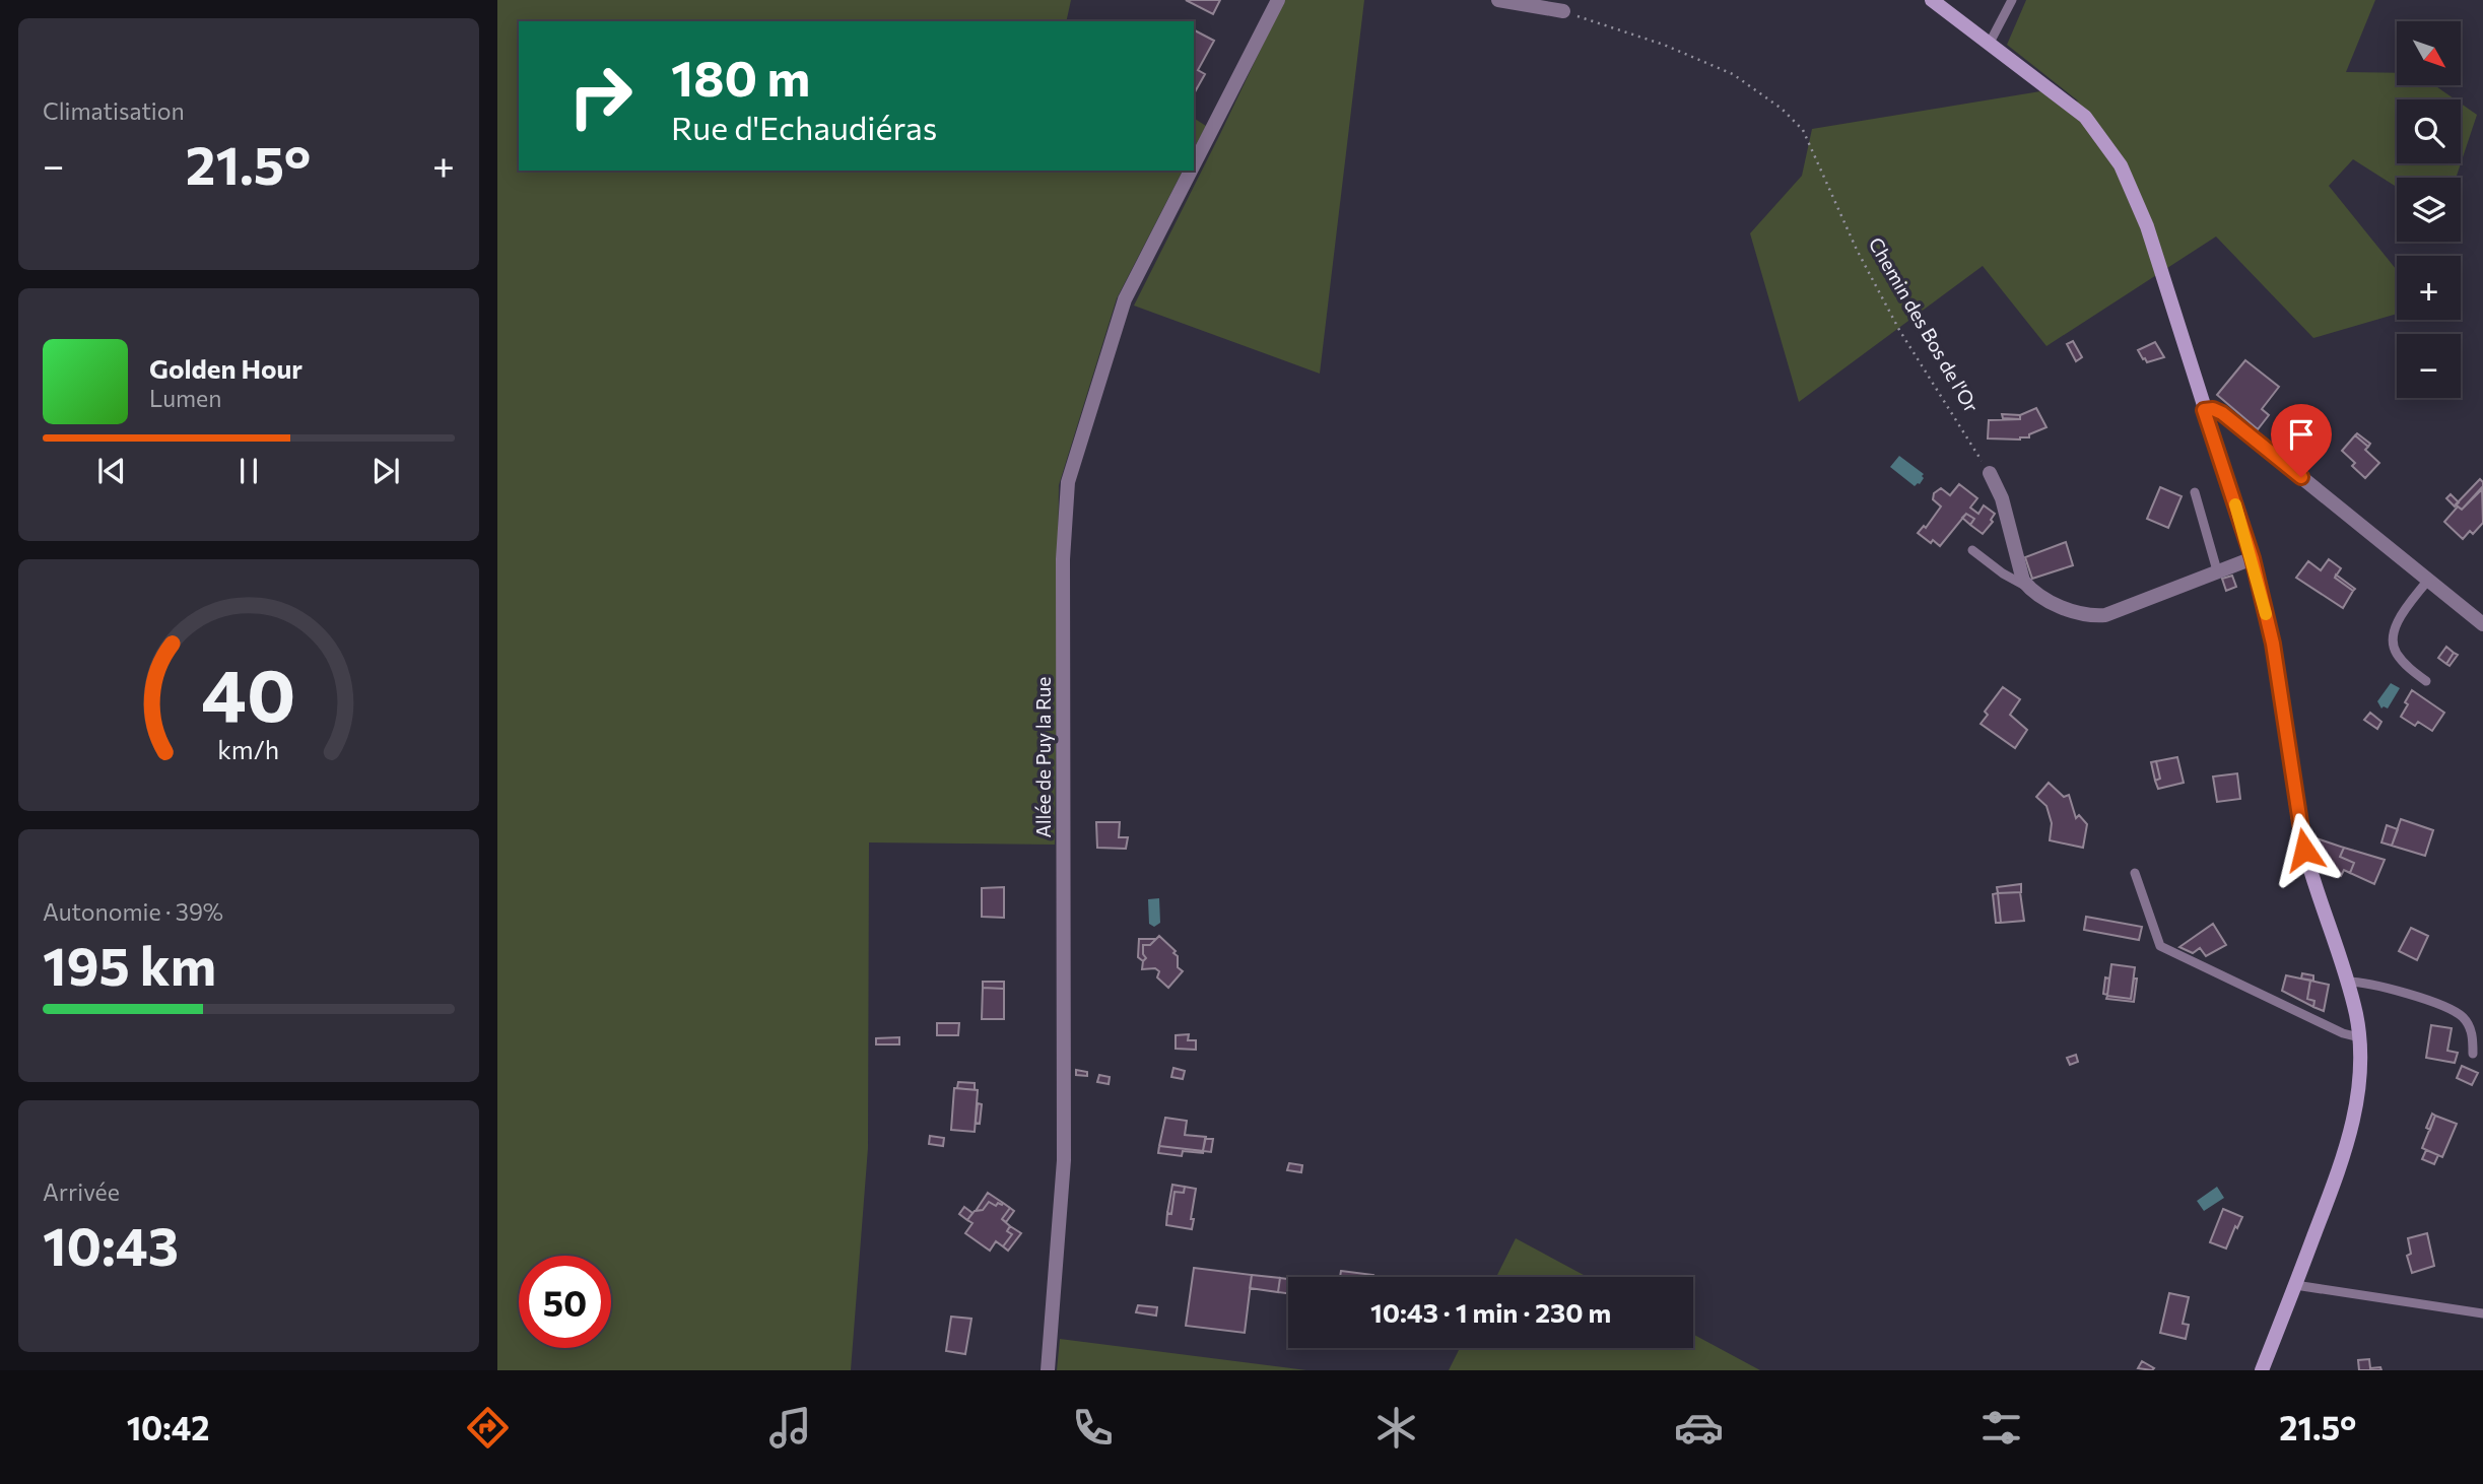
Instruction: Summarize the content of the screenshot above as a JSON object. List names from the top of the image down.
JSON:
{
  "streets": {
    "street": ["Allée de Puy la Rue"],
    "path": ["Chemin des Bos de l'Or"]
  },
  "north": "bottom right",
  "page": {
    "tile": [
      "Climatisation",
      ["Autonomie · 39%", "195 km"],
      ["Arrivée", "10:43"]
    ],
    "map_buttons": ["+", "−"],
    "turn": ["180 m", "Rue d'Echaudiéras"],
    "heat": ["−", "21.5°", "+"],
    "song": ["Golden Hour", "Lumen"],
    "limit": "50",
    "trip": "10:43 · 1 min · 230 m",
    "tabs": ["10:42", "21.5°"],
    "gauge": ["40", "km/h"]
  }
}
